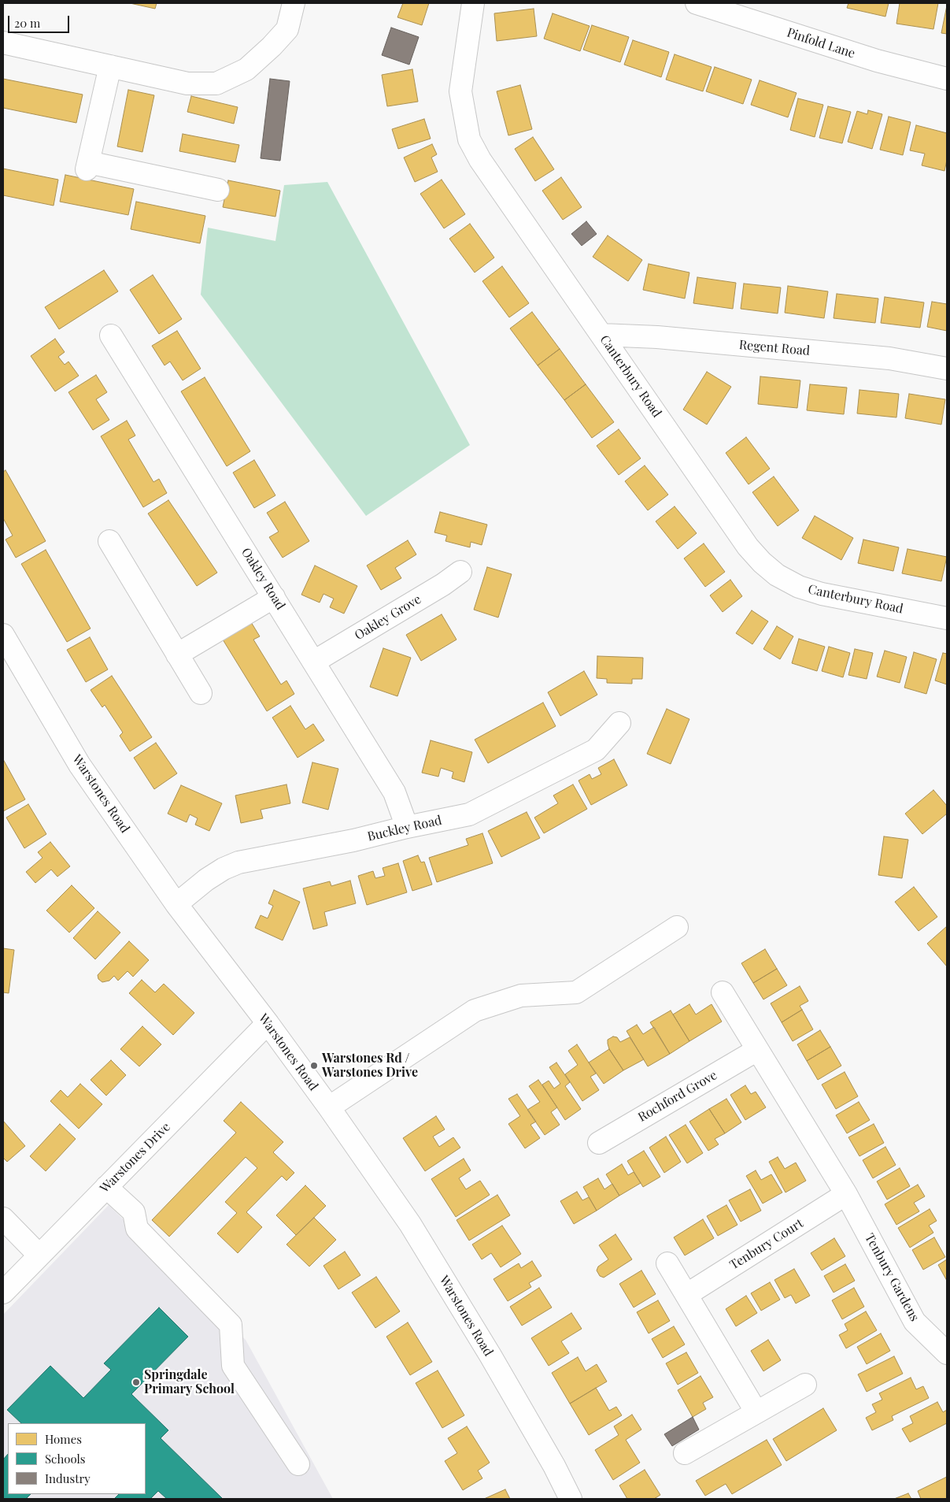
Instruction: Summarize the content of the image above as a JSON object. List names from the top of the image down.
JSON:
{
  "streets": {
    "street": [
      "Pinfold Lane",
      "Regent Road",
      "Canterbury Road",
      "Oakley Road",
      "Oakley Grove",
      "Warstones Road",
      "Buckley Road",
      "Rochford Grove",
      "Warstones Drive",
      "Tenbury Court",
      "Tenbury Gardens"
    ]
  },
  "crossings": [
    ["Regent Road", "Canterbury Road"],
    ["Oakley Road", "Oakley Grove"],
    ["Oakley Road", "Buckley Road"],
    ["Warstones Road", "Buckley Road"],
    ["Warstones Road", "Warstones Drive"],
    ["Tenbury Court", "Tenbury Gardens"]
  ],
  "places": ["Warstones Rd / Warstones Drive", "Springdale Primary School"],
  "legend": ["Homes", "Schools", "Industry"],
  "scale_bar": "20 m"
}
